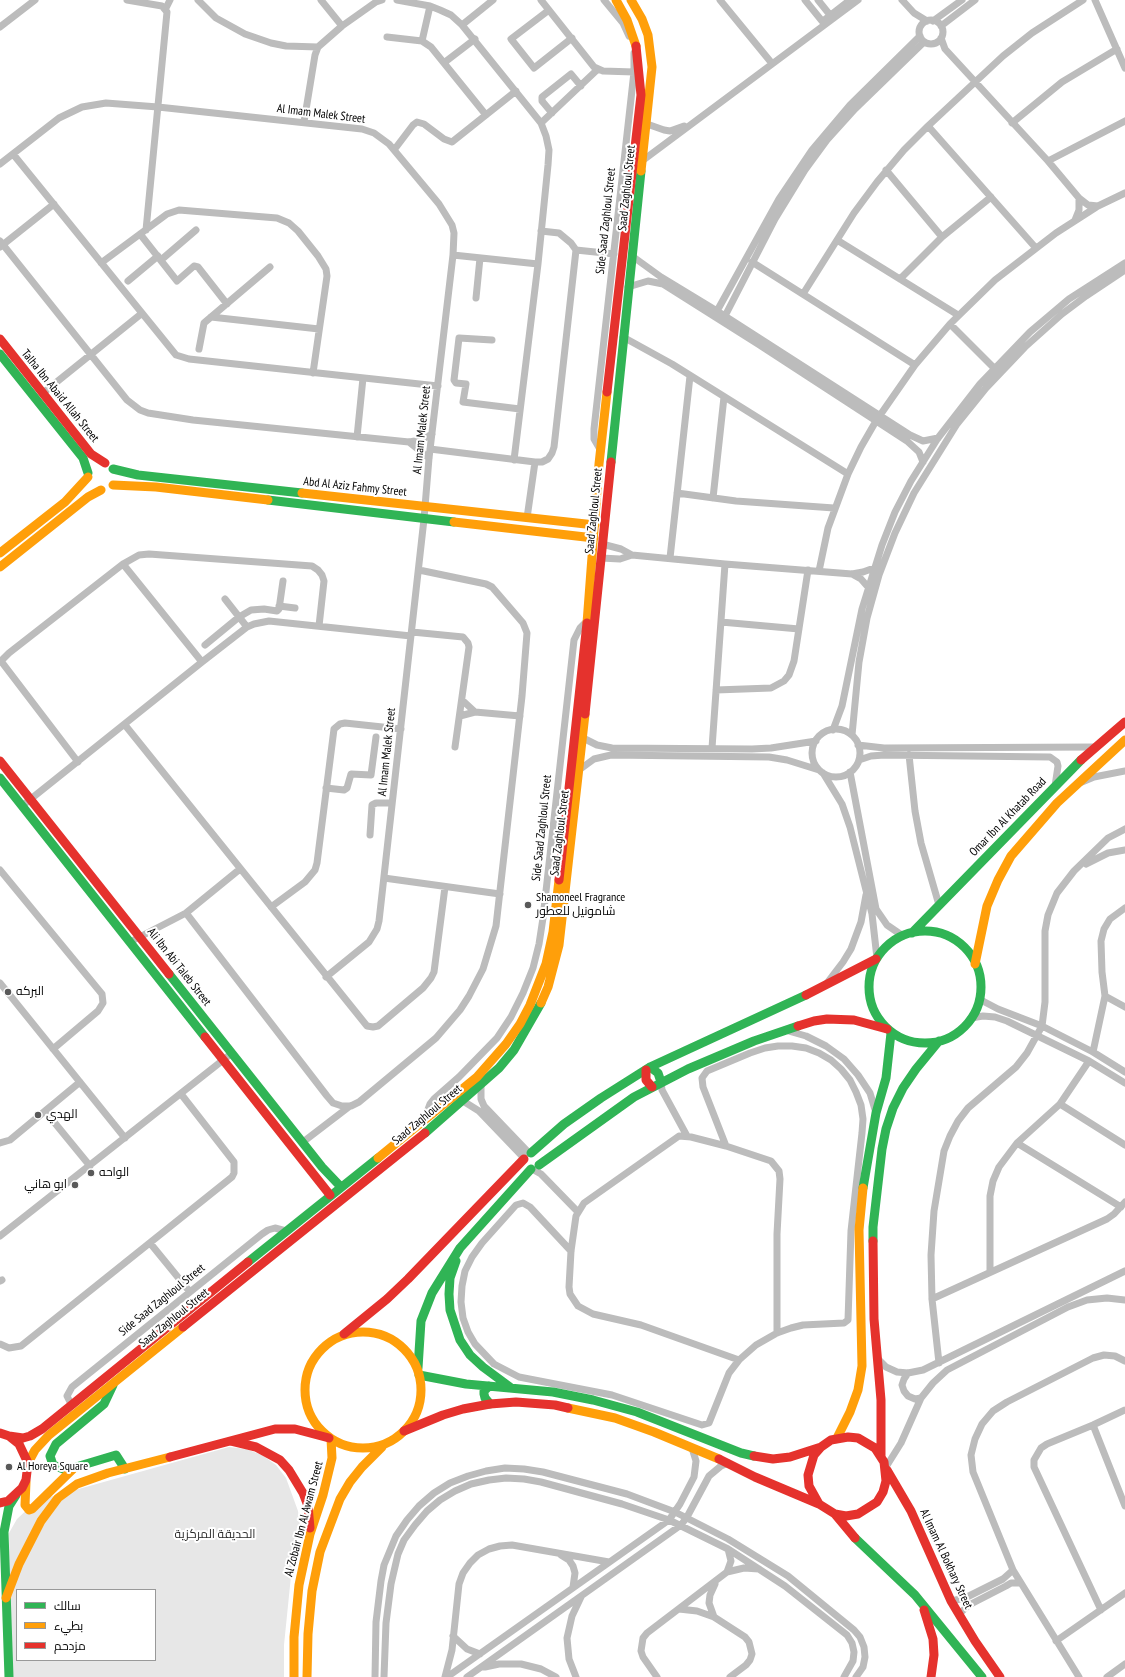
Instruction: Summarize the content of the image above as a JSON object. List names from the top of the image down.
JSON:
{
  "streets": {
    "street": [
      "Al Imam Malek Street",
      "Saad Zaghloul Street",
      "Side Saad Zaghloul Street",
      "Talha Ibn Abaid Allah Street",
      "Abd Al Aziz Fahmy Street",
      "Omar Ibn Al Khatab Road",
      "Ali Ibn Abi Taleb Street",
      "Al Zobair Ibn Al Awam Street",
      "Al Imam Al Bokhary Street"
    ]
  },
  "crossings": [
    ["Al Imam Malek Street", "Abd Al Aziz Fahmy Street"],
    ["Saad Zaghloul Street", "Side Saad Zaghloul Street"],
    ["Saad Zaghloul Street", "Abd Al Aziz Fahmy Street"],
    ["Saad Zaghloul Street", "Ali Ibn Abi Taleb Street"],
    ["Talha Ibn Abaid Allah Street", "Abd Al Aziz Fahmy Street"]
  ],
  "parks": ["الحديقة المركزية"],
  "places": [
    "Shamoneel Fragrance شامونيل للعطور",
    "البركه",
    "الهدي",
    "الواحه",
    "ابو هاني",
    "Al Horeya Square"
  ],
  "legend": ["سالك", "بطيء", "مزدحم"]
}
